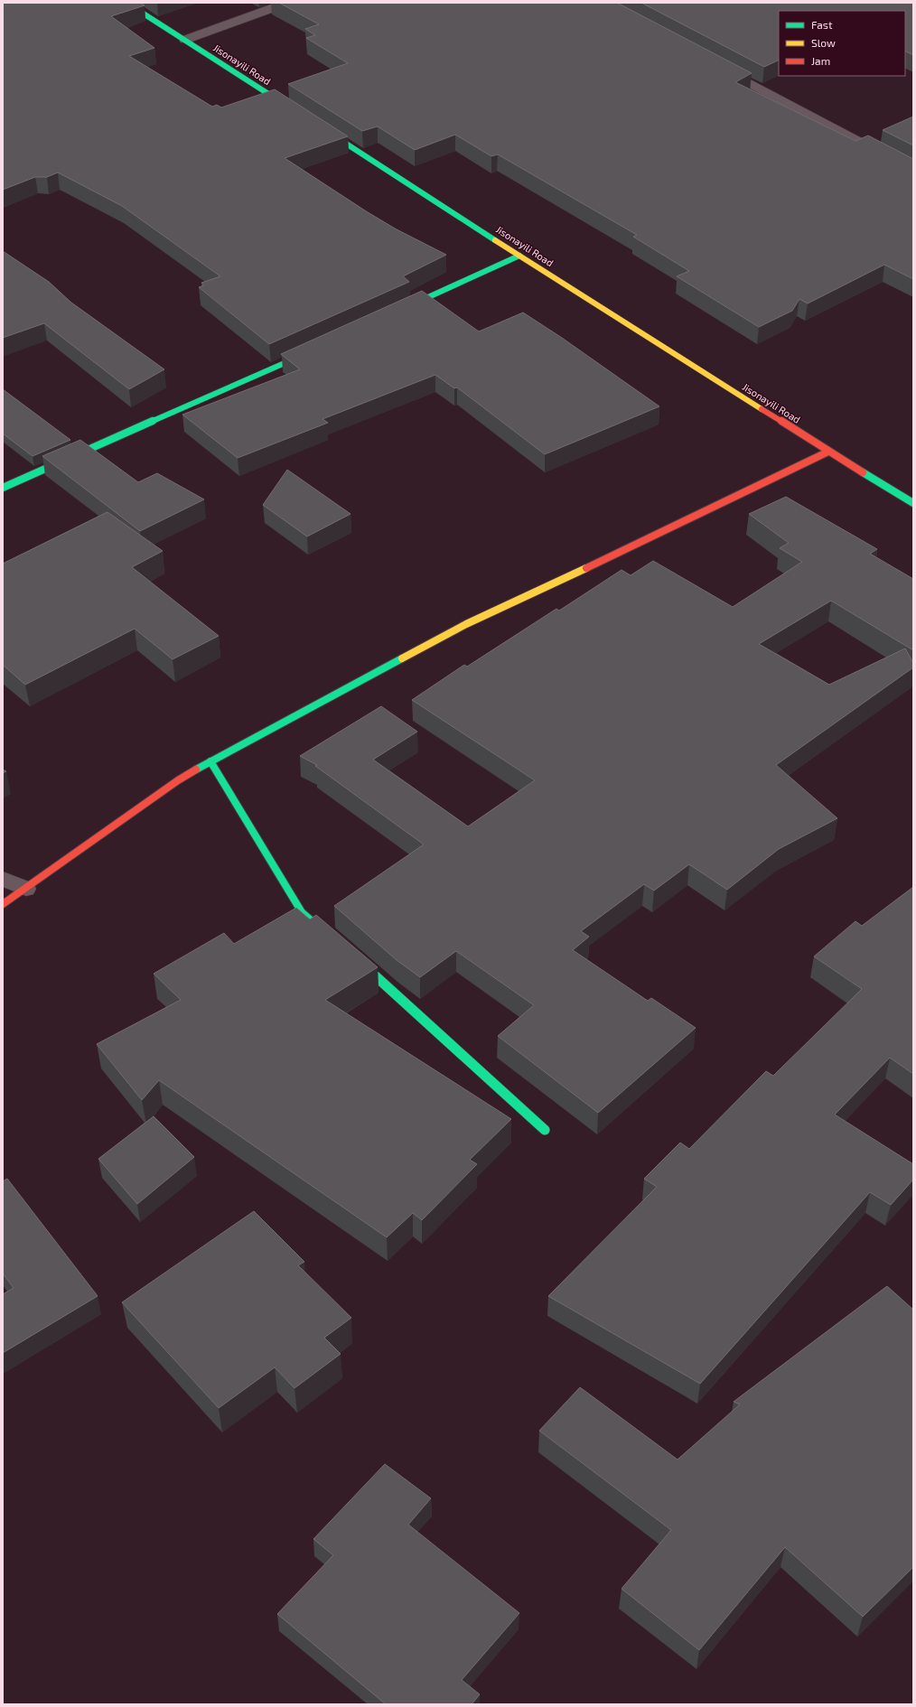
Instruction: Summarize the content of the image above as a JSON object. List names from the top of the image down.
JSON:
{
  "streets": {
    "street": ["Jisonayili Road"]
  },
  "legend": ["Fast", "Slow", "Jam"]
}
